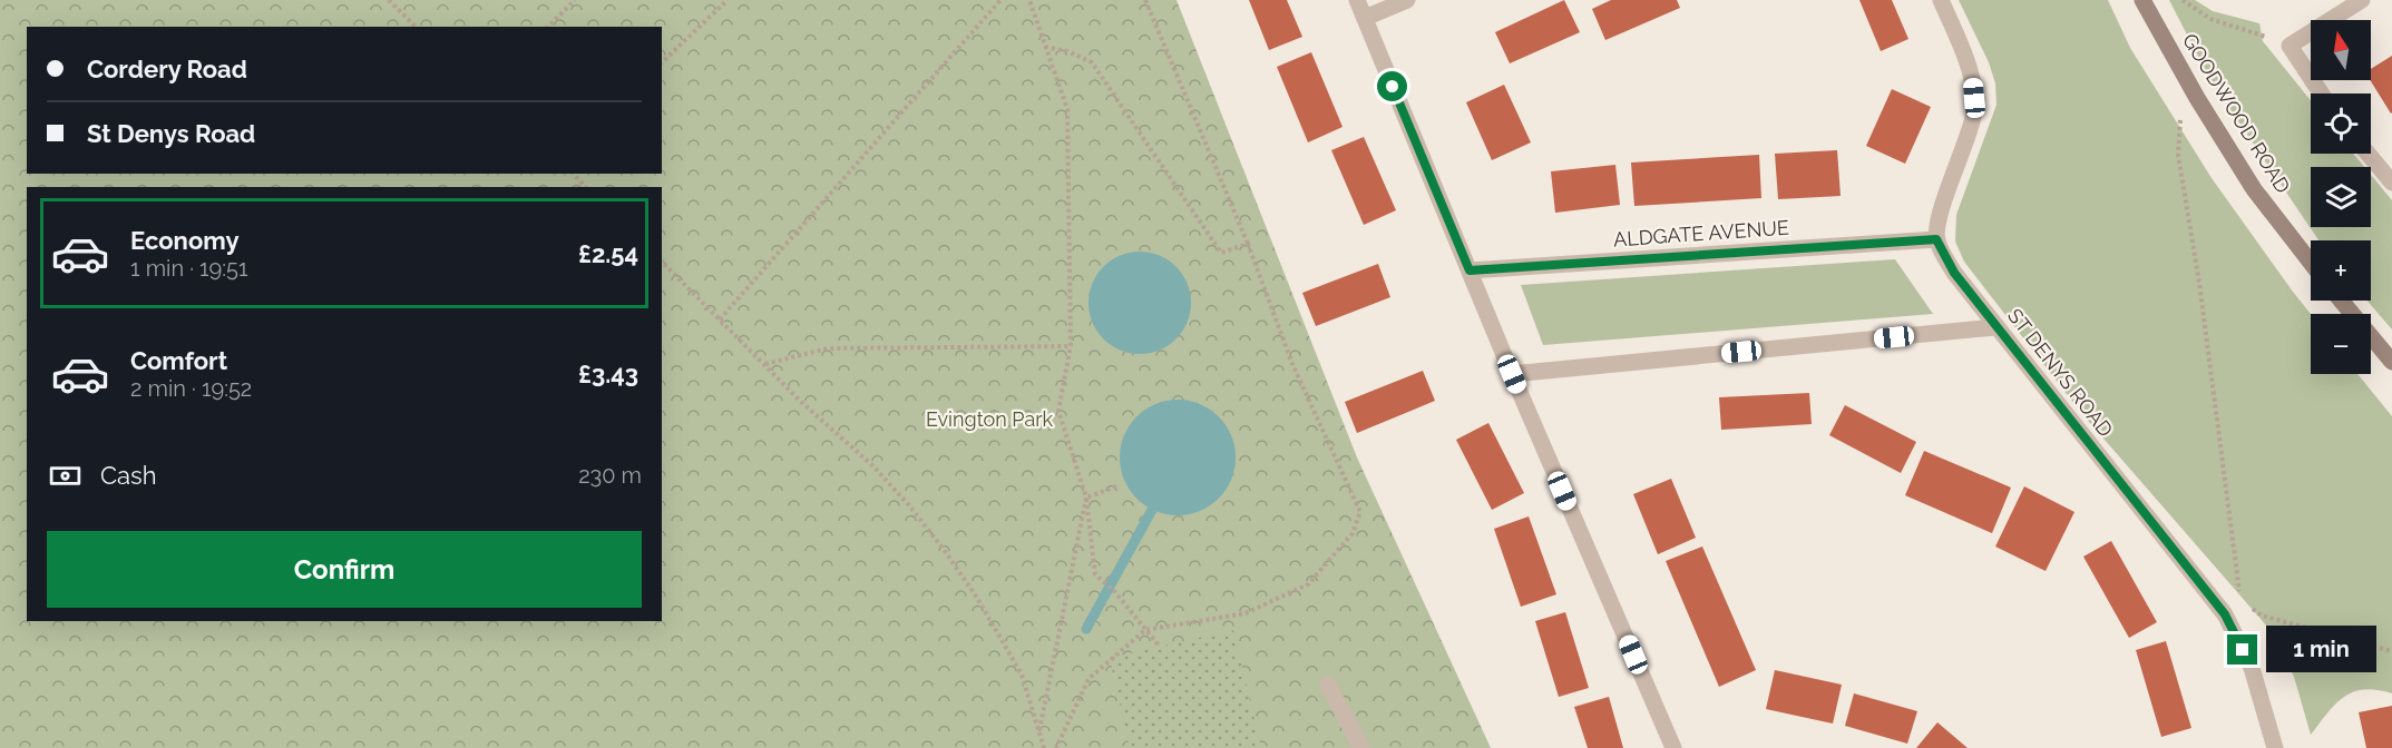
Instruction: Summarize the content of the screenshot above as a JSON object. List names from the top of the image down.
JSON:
{
  "streets": {
    "street": ["GOODWOOD ROAD", "ALDGATE AVENUE", "ST DENYS ROAD"]
  },
  "crossings": [
    ["ALDGATE AVENUE", "ST DENYS ROAD"]
  ],
  "parks": ["Evington Park"],
  "north": "top",
  "page": {
    "map_buttons": ["+", "−"],
    "banner": ["Cordery Road", "St Denys Road"],
    "list": [
      {
        "name": "Economy",
        "note": "1 min · 19:51",
        "value": "£2.54"
      },
      {
        "name": "Comfort",
        "note": "2 min · 19:52",
        "value": "£3.43"
      }
    ],
    "pay": ["Cash", "230 m"],
    "buttons": "Confirm",
    "bubble": "1 min"
  }
}
